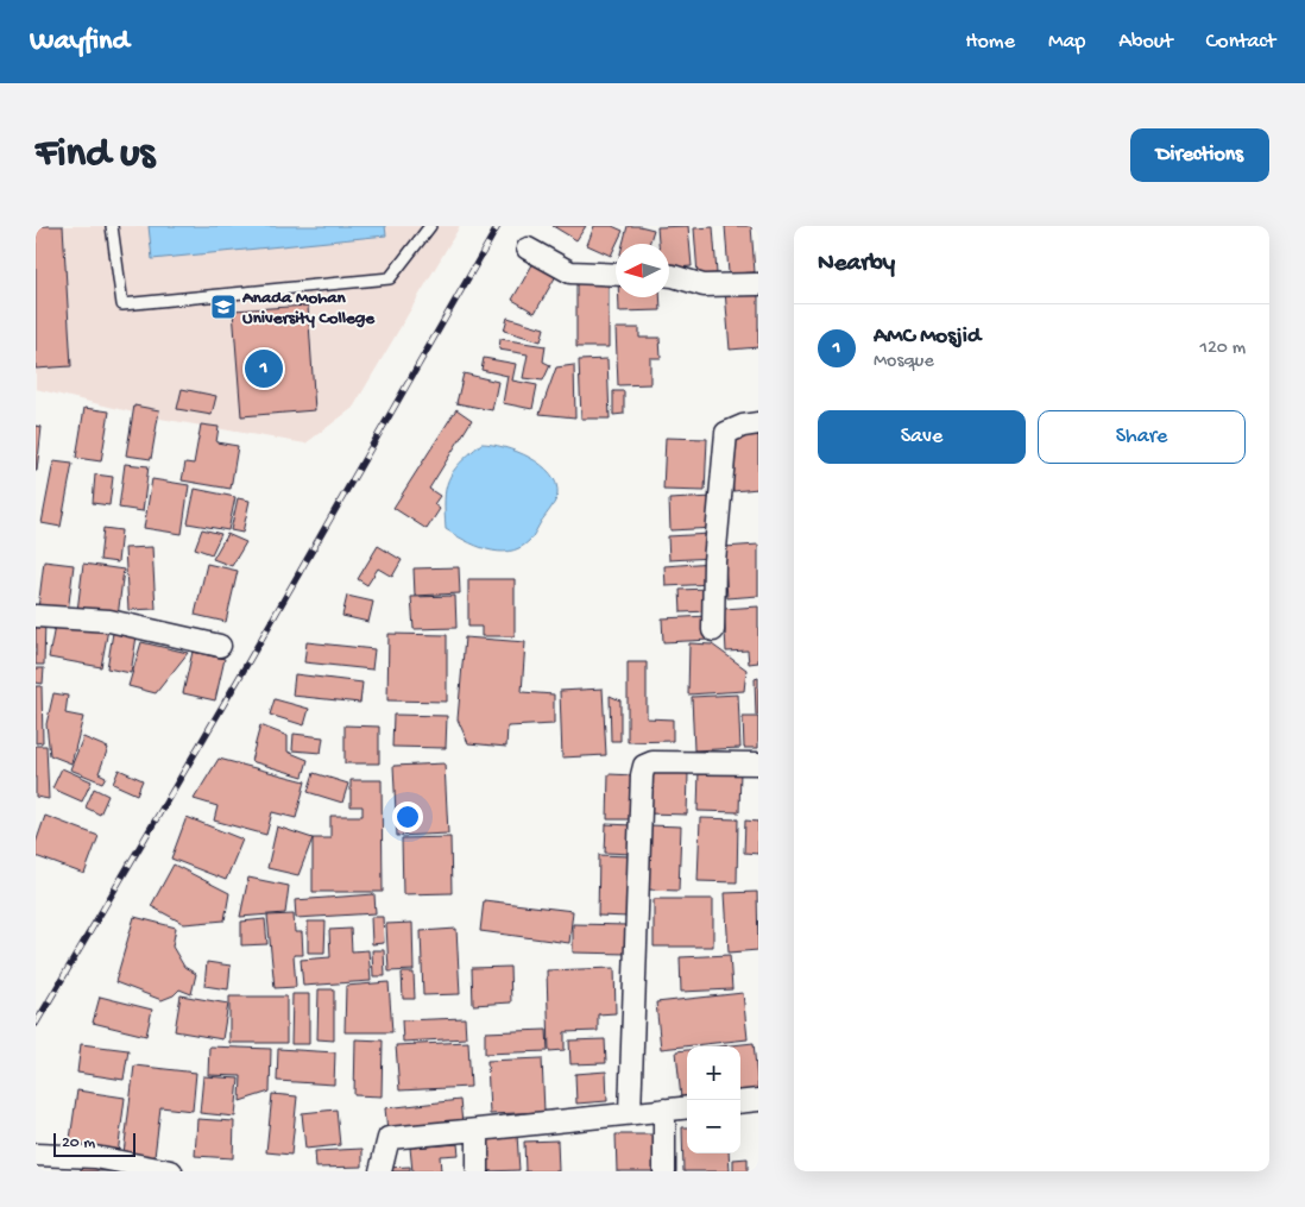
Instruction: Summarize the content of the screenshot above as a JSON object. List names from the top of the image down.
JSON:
{
  "places": {
    "school or university": ["Anada Mohan University College"]
  },
  "scale_bar": "20 m",
  "north": "left",
  "page": {
    "header": "Wayfind",
    "nav": [
      "Home",
      "Map",
      "About",
      "Contact"
    ],
    "buttons": [
      "Directions",
      ["Save", "Share"]
    ],
    "title": "Find us",
    "heading": "Nearby",
    "list": [
      {
        "mark": "1",
        "name": "AMC Mosjid",
        "note": "Mosque",
        "value": "120 m"
      }
    ],
    "pins": "1",
    "map_buttons": ["+", "−"],
    "scale": "20 m"
  }
}
